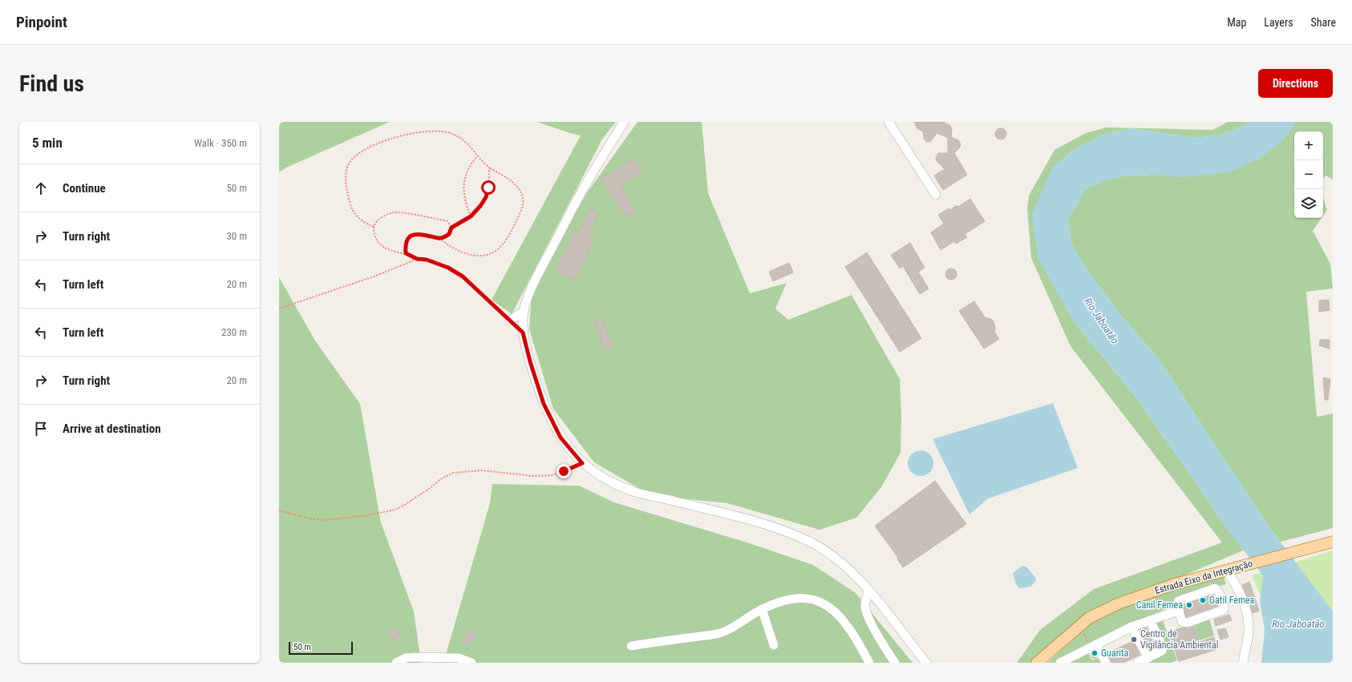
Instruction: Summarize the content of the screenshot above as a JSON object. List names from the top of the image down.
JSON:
{
  "streets": {
    "main road": ["Estrada Eixo da Integração"]
  },
  "water": ["Rio Jaboatão"],
  "places": [
    "Gatil Femea",
    "Canil Femea",
    "Centro de Vigilância Ambiental",
    "Guarita"
  ],
  "scale_bar": "50 m",
  "page": {
    "header": "Pinpoint",
    "nav": ["Map", "Layers", "Share"],
    "buttons": "Directions",
    "title": "Find us",
    "heading": ["5 min", "Walk · 350 m"],
    "map_buttons": ["+", "−"],
    "list": [
      ["Continue", "50 m"],
      ["Turn right", "30 m"],
      ["Turn left", "20 m"],
      ["Turn left", "230 m"],
      ["Turn right", "20 m"],
      "Arrive at destination"
    ],
    "scale": "50 m"
  }
}
